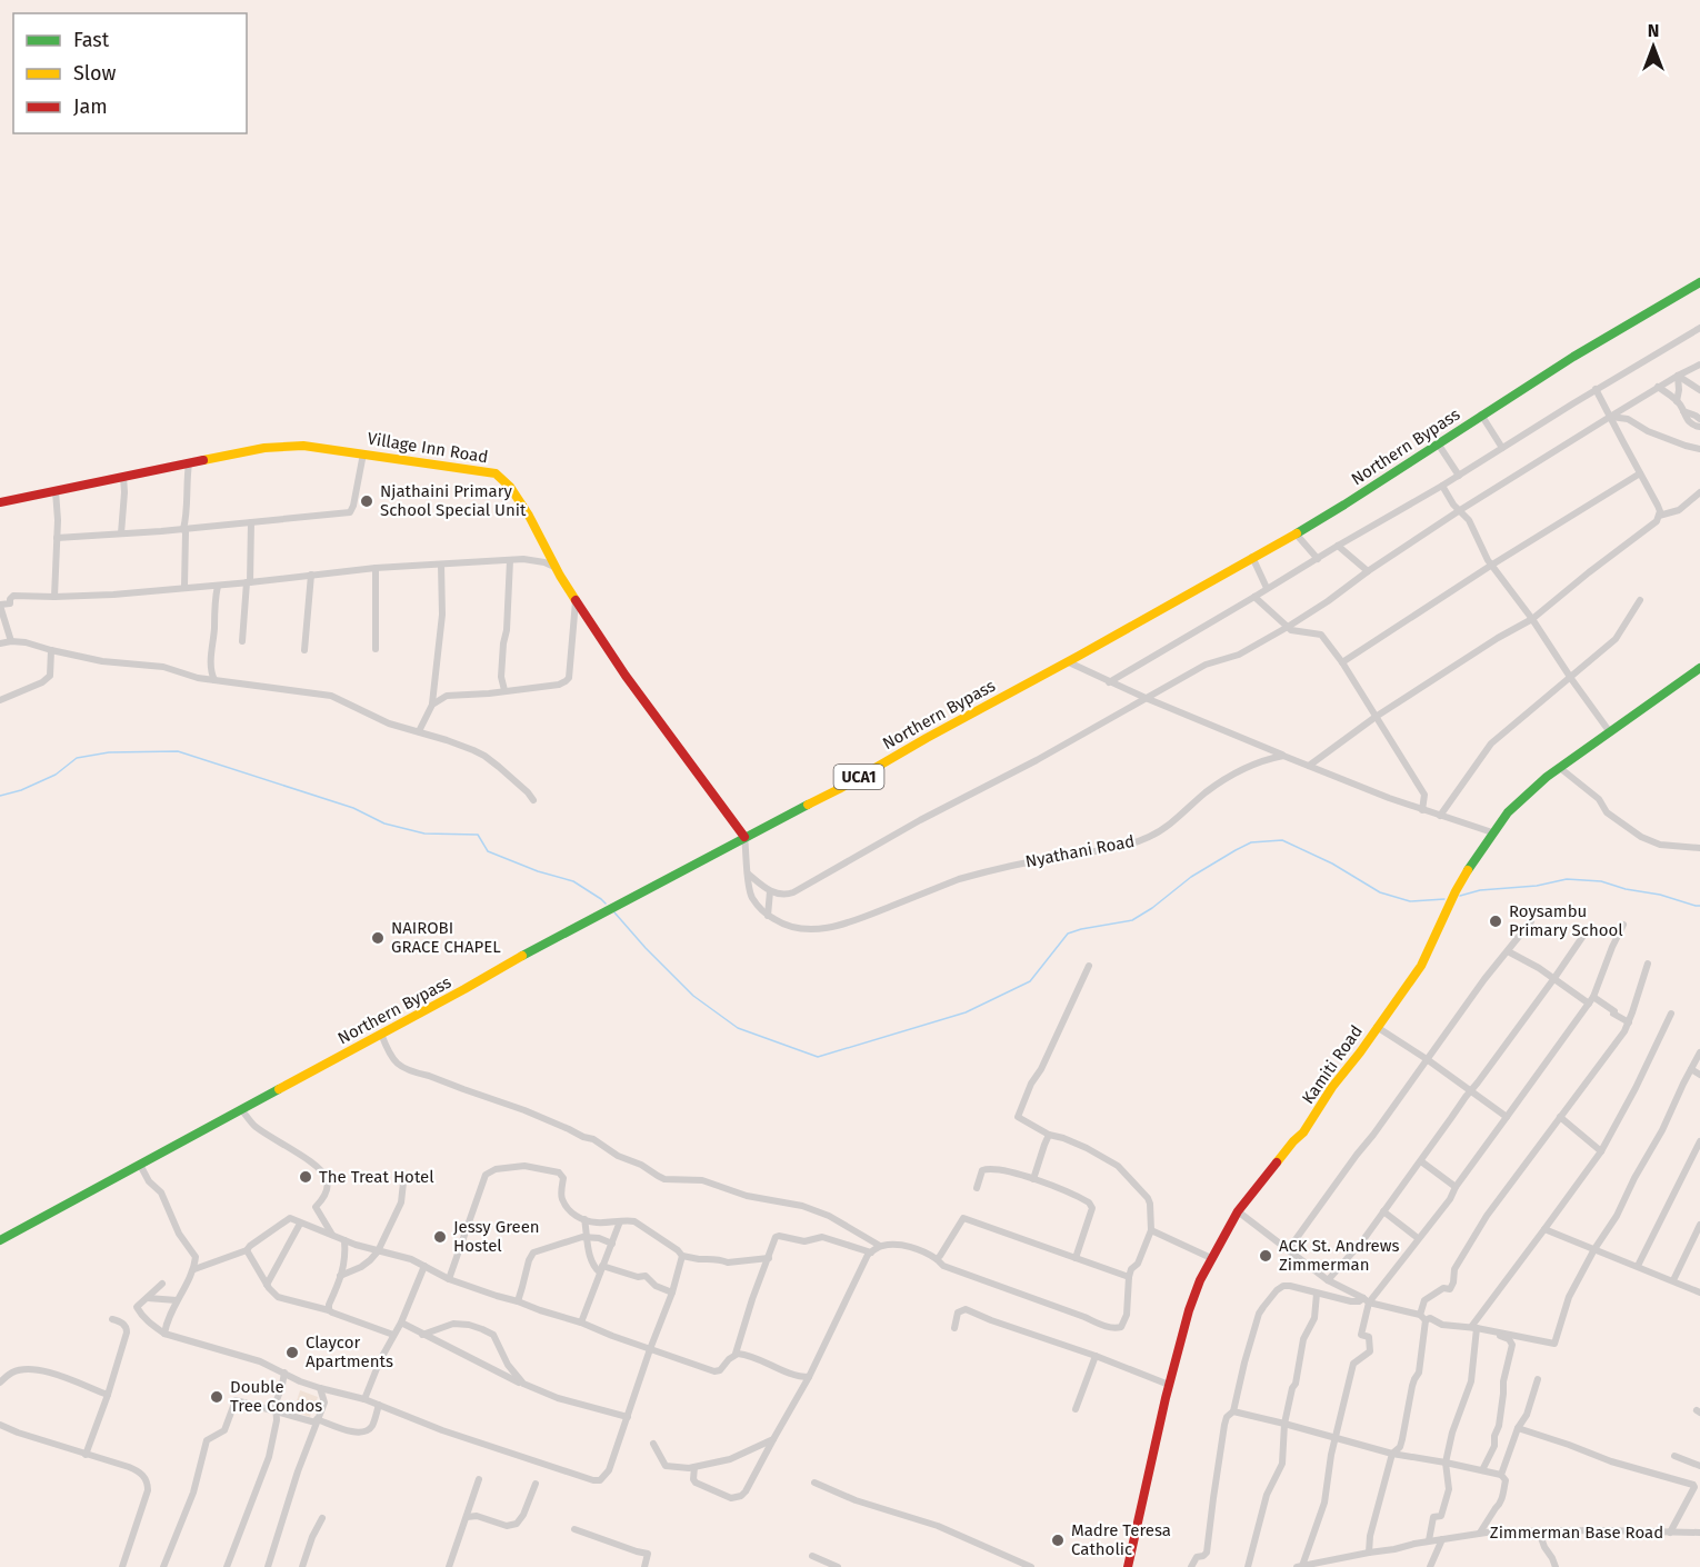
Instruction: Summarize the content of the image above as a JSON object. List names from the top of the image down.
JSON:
{
  "streets": {
    "main road": [
      "Northern Bypass",
      "Village Inn Road",
      "UCA1",
      "Kamiti Road"
    ],
    "street": ["Nyathani Road", "Zimmerman Base Road"]
  },
  "crossings": [
    ["Northern Bypass", "Village Inn Road"]
  ],
  "places": [
    "Njathaini Primary School Special Unit",
    "Roysambu Primary School",
    "NAIROBI GRACE CHAPEL",
    "The Treat Hotel",
    "Jessy Green Hostel",
    "ACK St. Andrews Zimmerman",
    "Claycor Apartments",
    "Double Tree Condos",
    "Madre Teresa Catholic"
  ],
  "legend": ["Fast", "Slow", "Jam"],
  "north": "top"
}
